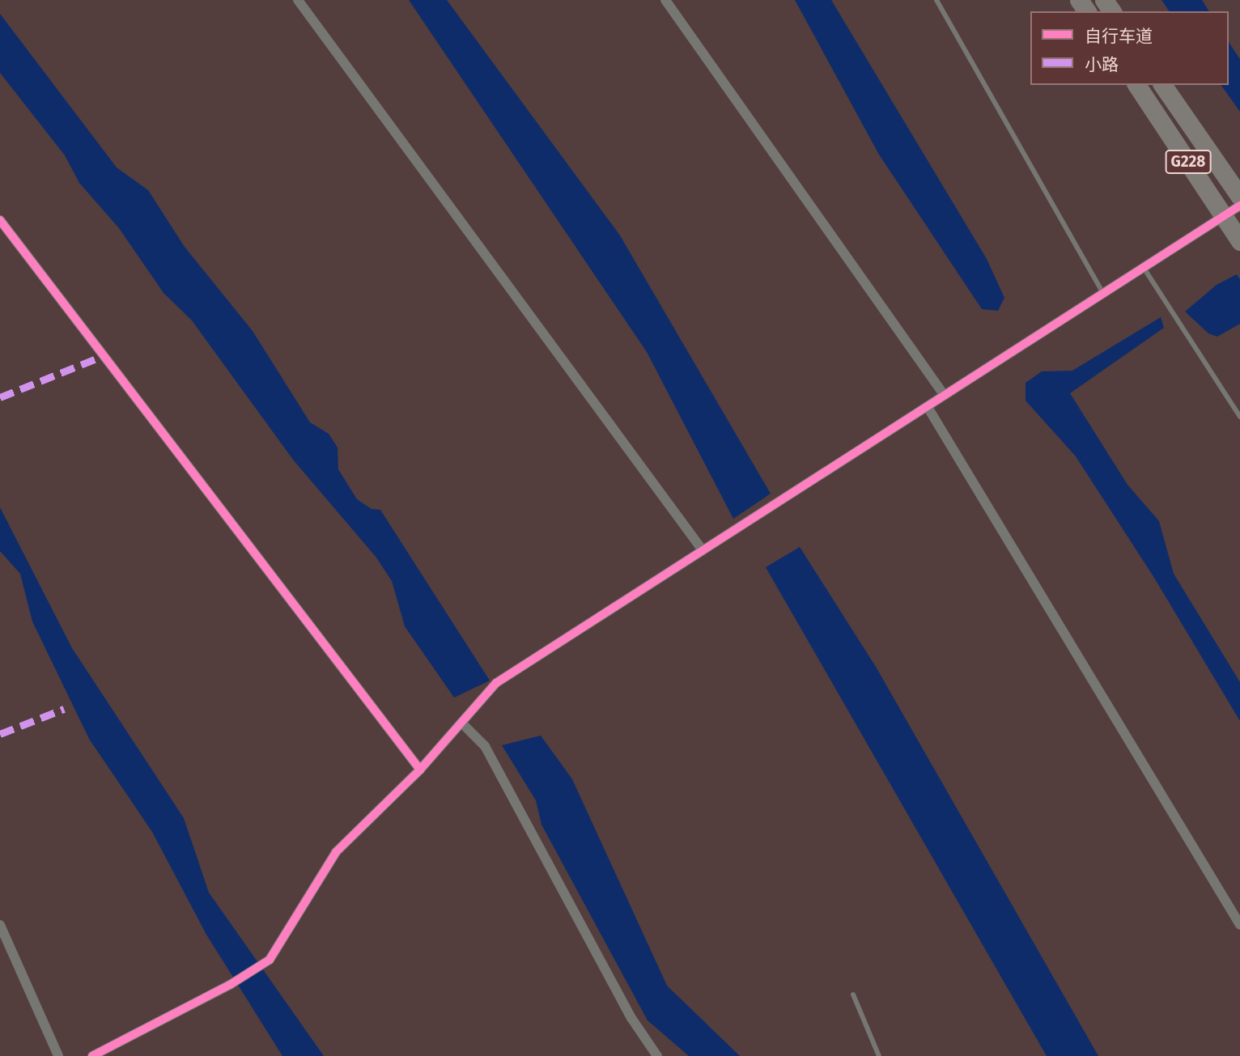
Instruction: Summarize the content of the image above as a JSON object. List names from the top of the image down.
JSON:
{
  "streets": {
    "highway": ["G228"]
  },
  "legend": ["自行车道", "小路"]
}
